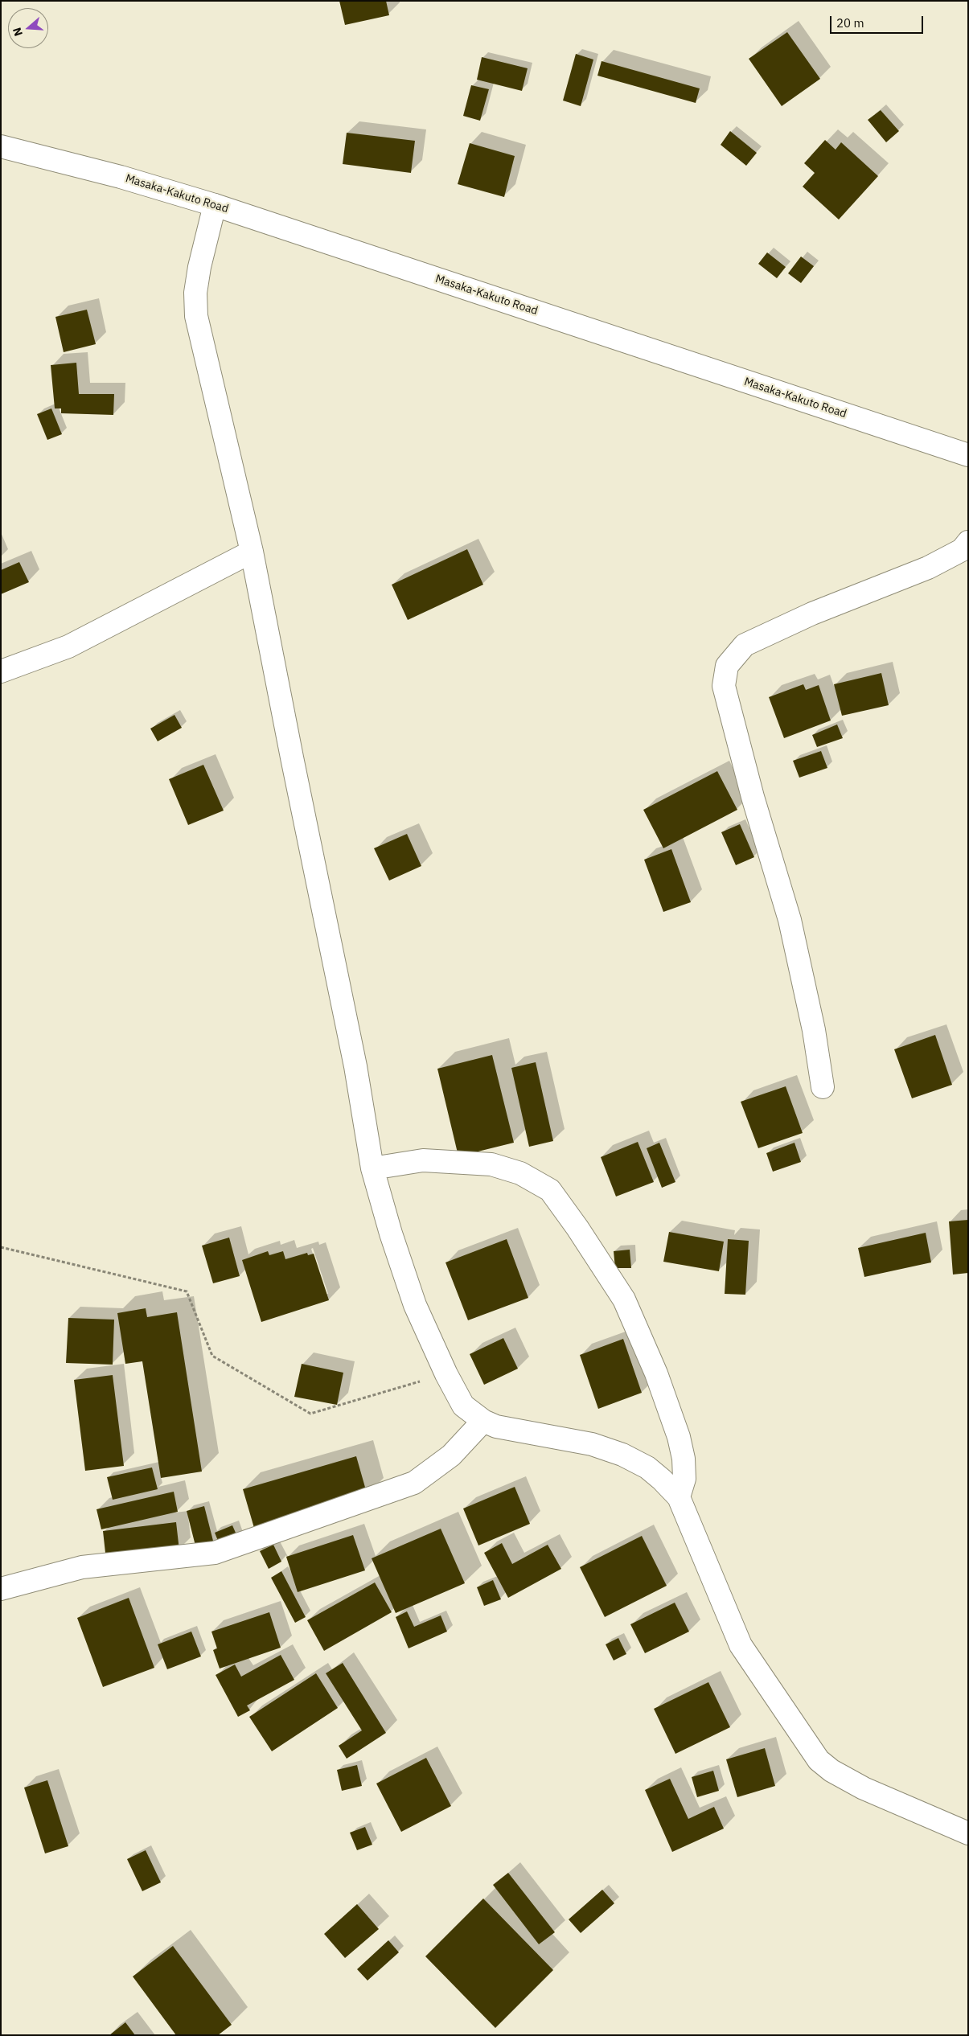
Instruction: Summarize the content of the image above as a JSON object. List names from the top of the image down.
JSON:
{
  "streets": {
    "main road": ["Masaka-Kakuto Road"]
  },
  "scale_bar": "20 m",
  "north": "left"
}
